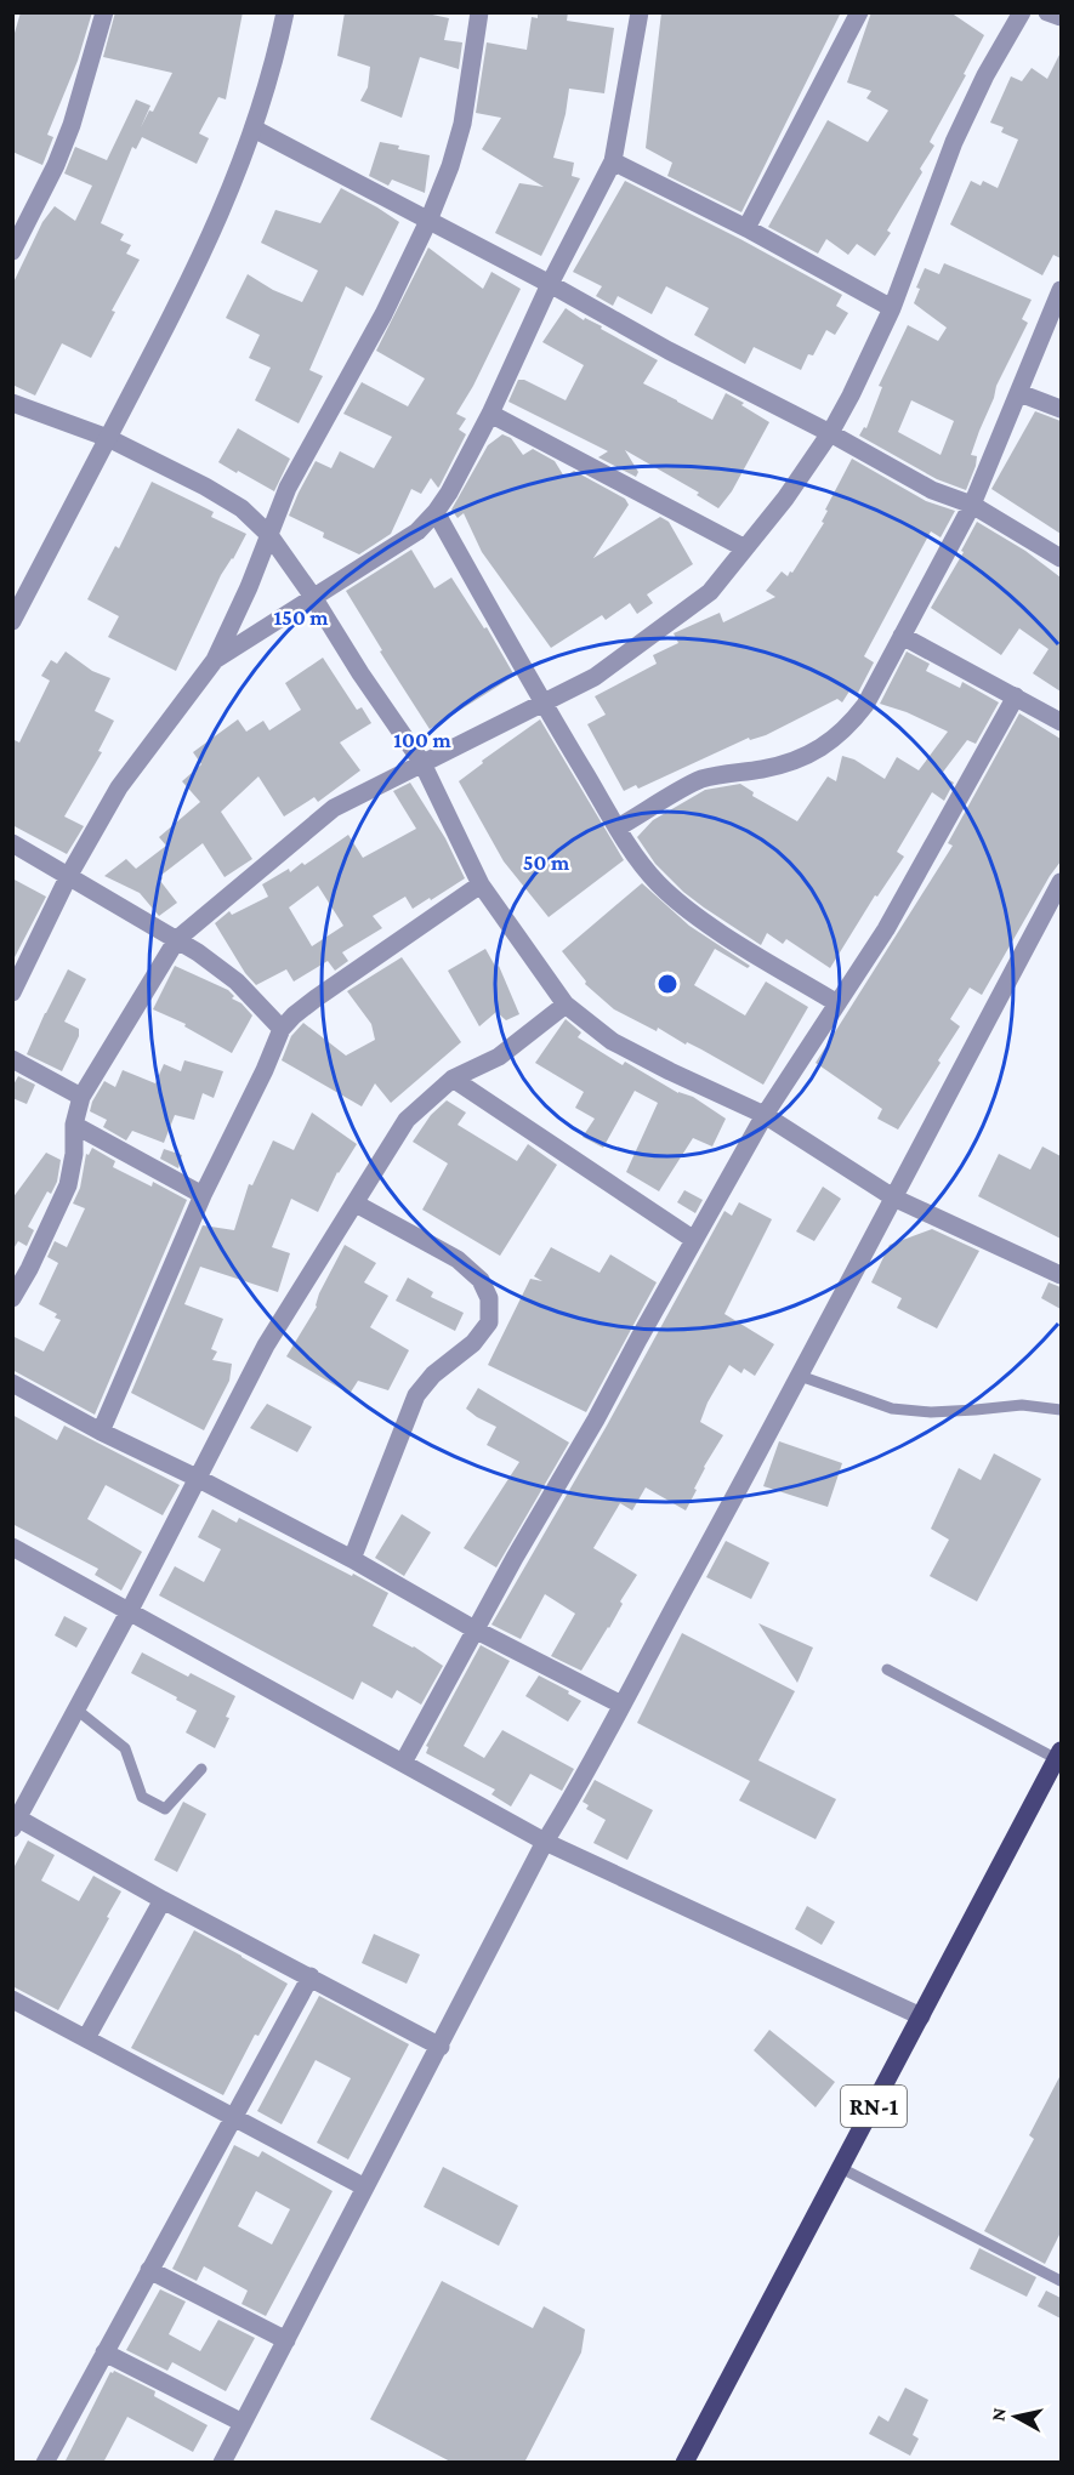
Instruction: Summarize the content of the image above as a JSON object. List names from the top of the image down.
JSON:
{
  "streets": {
    "main road": ["RN-1"]
  },
  "north": "left",
  "rings": ["150 m", "100 m", "50 m"]
}
